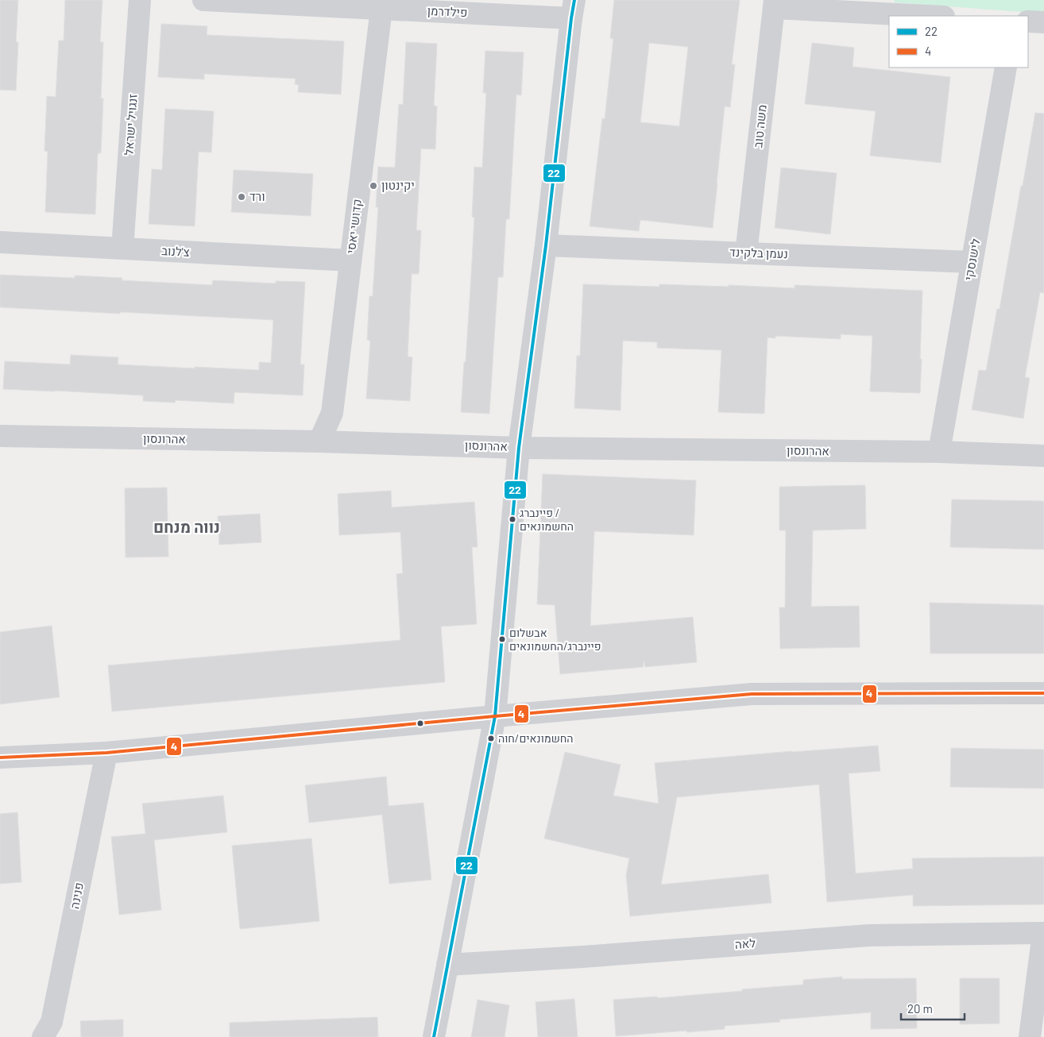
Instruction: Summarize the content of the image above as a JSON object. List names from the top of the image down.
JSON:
{
  "streets": {
    "street": [
      "פילדרמן",
      "זנגויל ישראל",
      "משה טוב",
      "קדושי יאסי",
      "צ'לנוב",
      "נעמן בלקינד",
      "לישנסקי",
      "אהרונסון",
      "פנינה",
      "לאה"
    ]
  },
  "crossings": [
    ["פילדרמן", "קדושי יאסי"],
    ["זנגויל ישראל", "צ'לנוב"],
    ["משה טוב", "נעמן בלקינד"],
    ["קדושי יאסי", "צ'לנוב"],
    ["קדושי יאסי", "אהרונסון"],
    ["נעמן בלקינד", "לישנסקי"],
    ["לישנסקי", "אהרונסון"]
  ],
  "districts": ["נווה מנחם"],
  "places": [
    "יקינטון",
    "ורד",
    "פיינברג / החשמונאים",
    "אבשלום פיינברג/החשמונאים",
    "החשמונאים/חוה"
  ],
  "lines": ["transit line 22", "transit line 4"],
  "legend": ["22", "4"],
  "scale_bar": "20 m"
}
